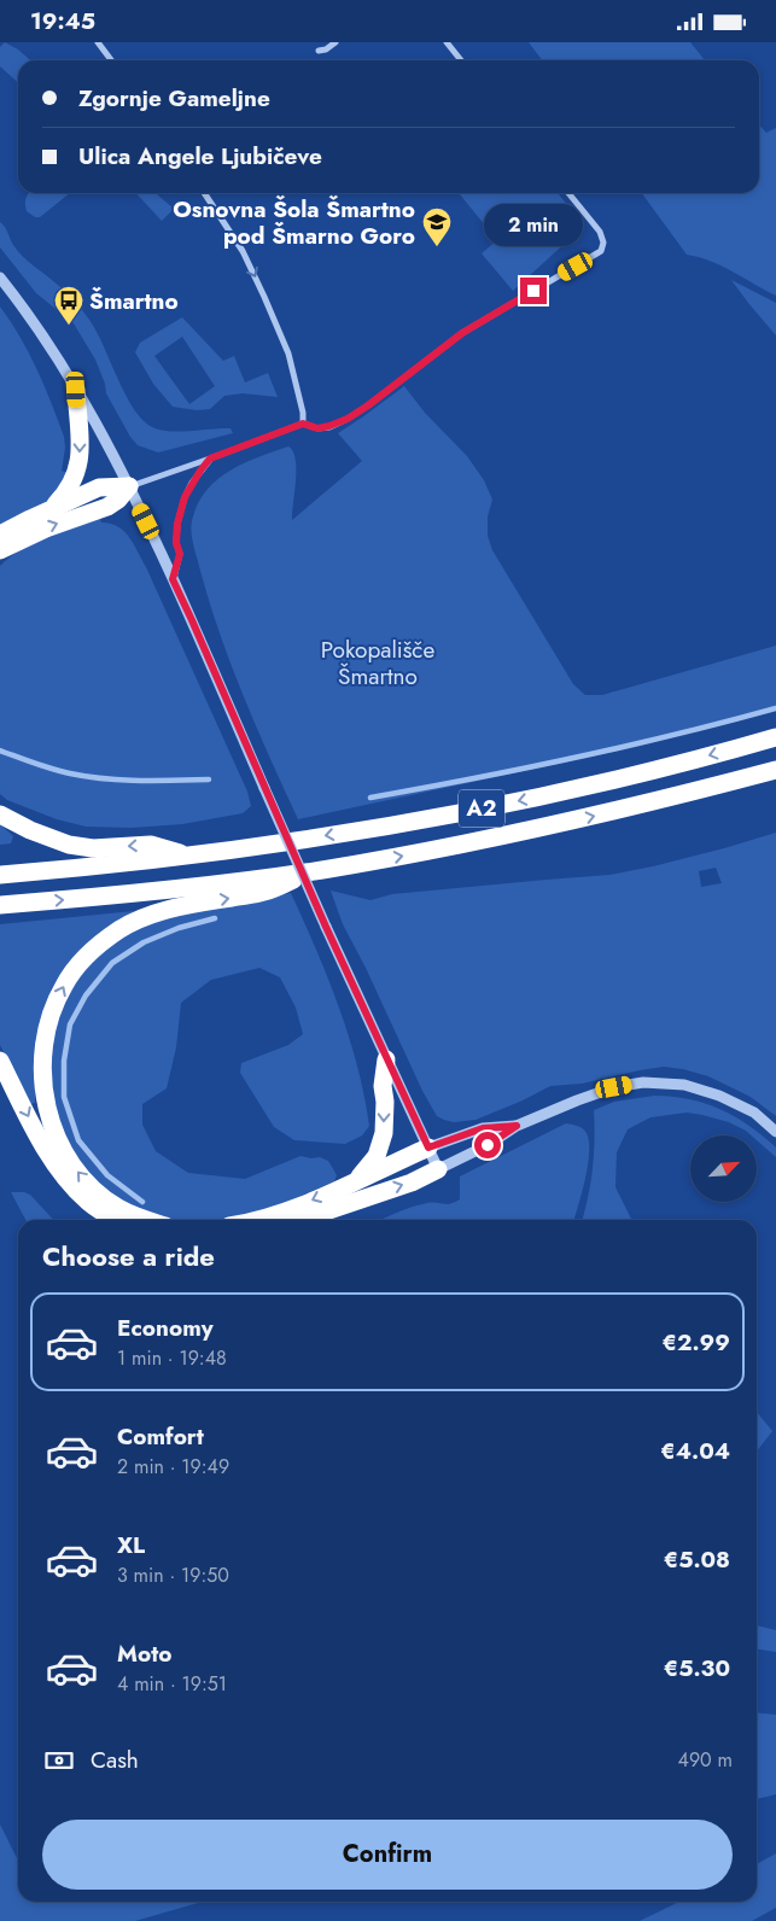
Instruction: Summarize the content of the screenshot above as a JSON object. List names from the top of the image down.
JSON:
{
  "streets": {
    "highway": ["A2"]
  },
  "parks": ["Pokopališče Šmartno"],
  "places": {
    "school or university": ["Osnovna Šola Šmartno pod Šmarno Goro"],
    "bus stop": ["Šmartno"]
  },
  "north": "top right",
  "page": {
    "status": "19:45",
    "banner": ["Zgornje Gameljne", "Ulica Angele Ljubičeve"],
    "bubble": "2 min",
    "heading": "Choose a ride",
    "list": [
      {
        "name": "Economy",
        "note": "1 min · 19:48",
        "value": "€2.99"
      },
      {
        "name": "Comfort",
        "note": "2 min · 19:49",
        "value": "€4.04"
      },
      {
        "name": "XL",
        "note": "3 min · 19:50",
        "value": "€5.08"
      },
      {
        "name": "Moto",
        "note": "4 min · 19:51",
        "value": "€5.30"
      }
    ],
    "pay": ["Cash", "490 m"],
    "buttons": "Confirm"
  }
}
